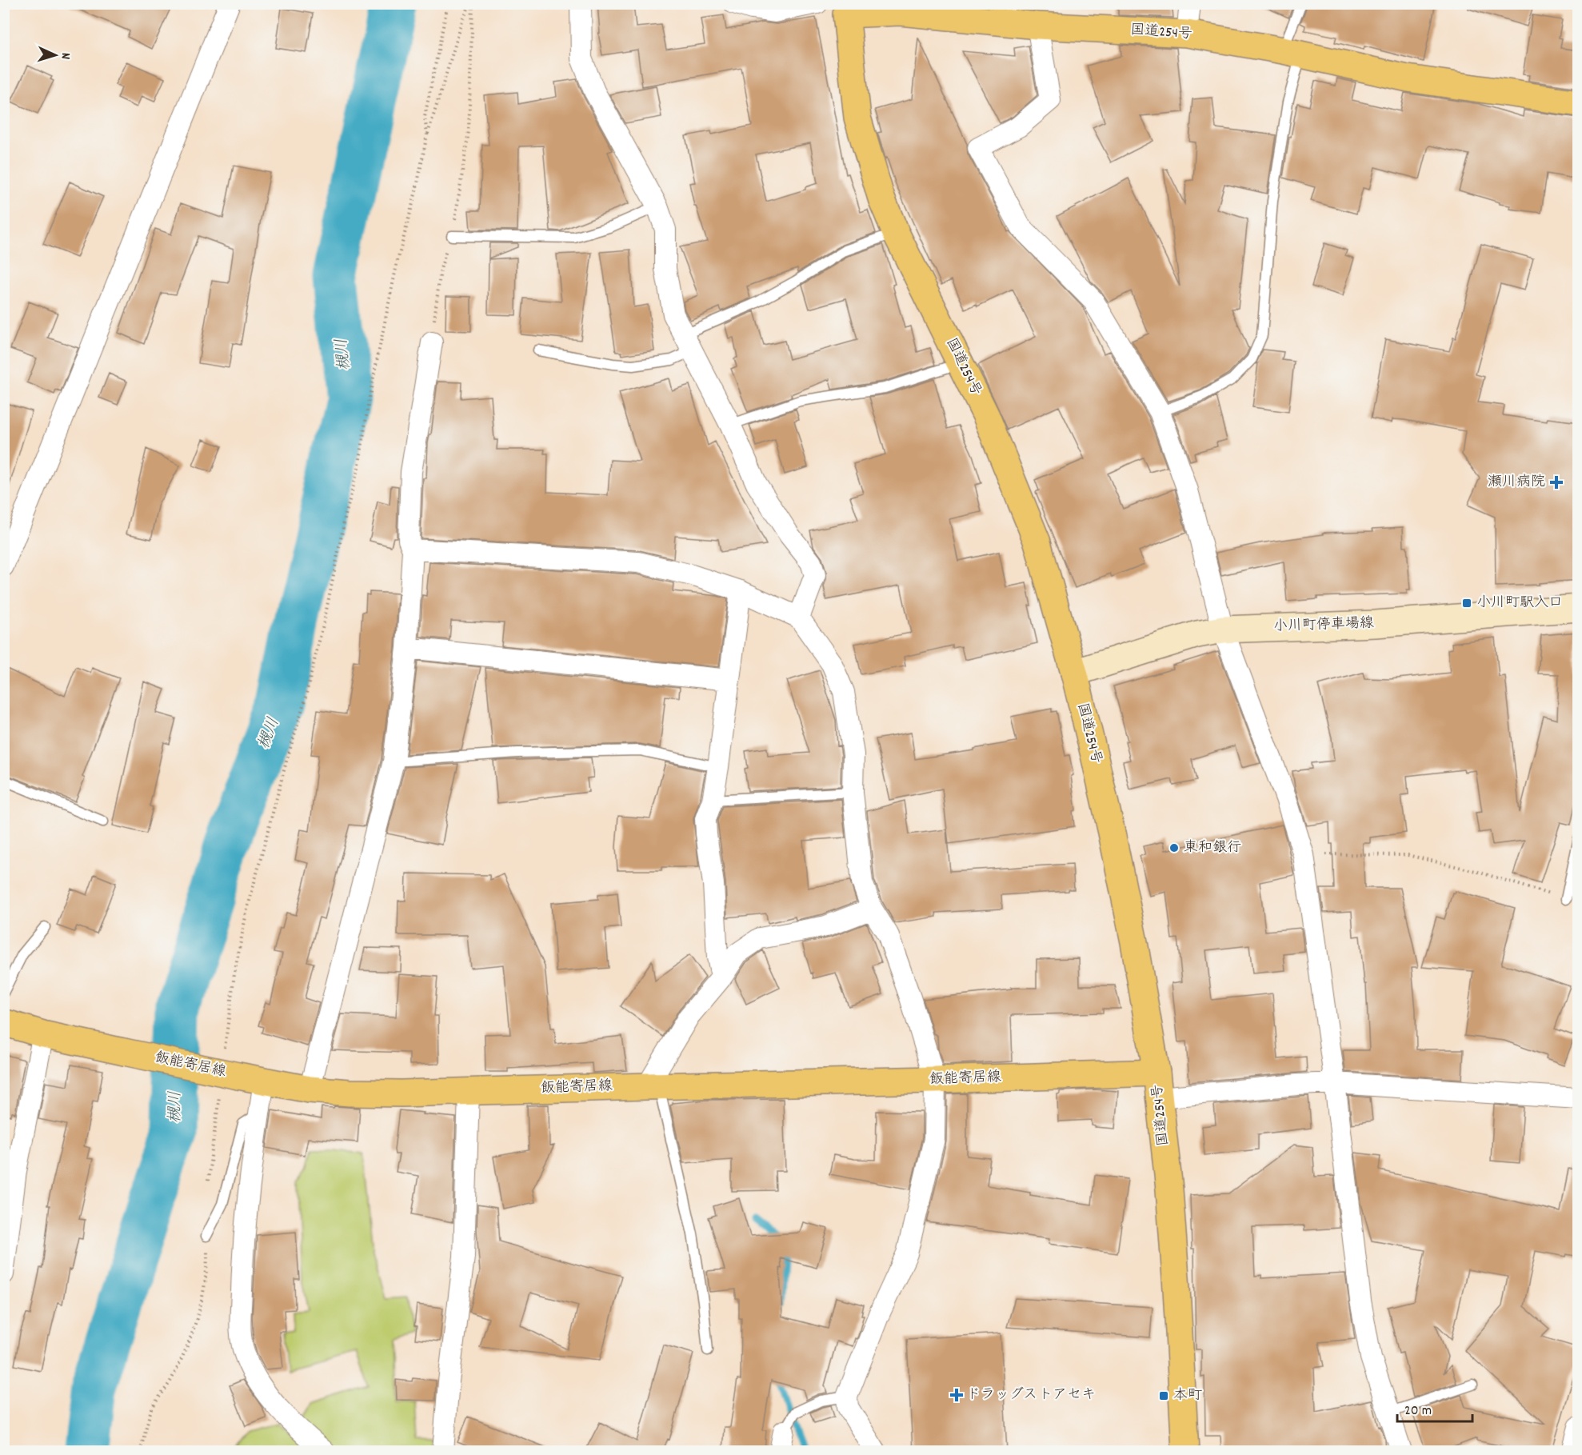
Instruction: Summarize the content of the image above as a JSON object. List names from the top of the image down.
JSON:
{
  "streets": {
    "main road": ["国道254号", "小川町停車場線", "飯能寄居線"]
  },
  "crossings": [
    ["国道254号", "小川町停車場線"],
    ["国道254号", "飯能寄居線"]
  ],
  "water": ["槻川"],
  "places": {
    "health": ["瀬川病院", "ドラッグストアセキ"],
    "transit": ["小川町駅入口", "本町"],
    "other": ["東和銀行"]
  },
  "scale_bar": "20 m",
  "north": "right"
}
